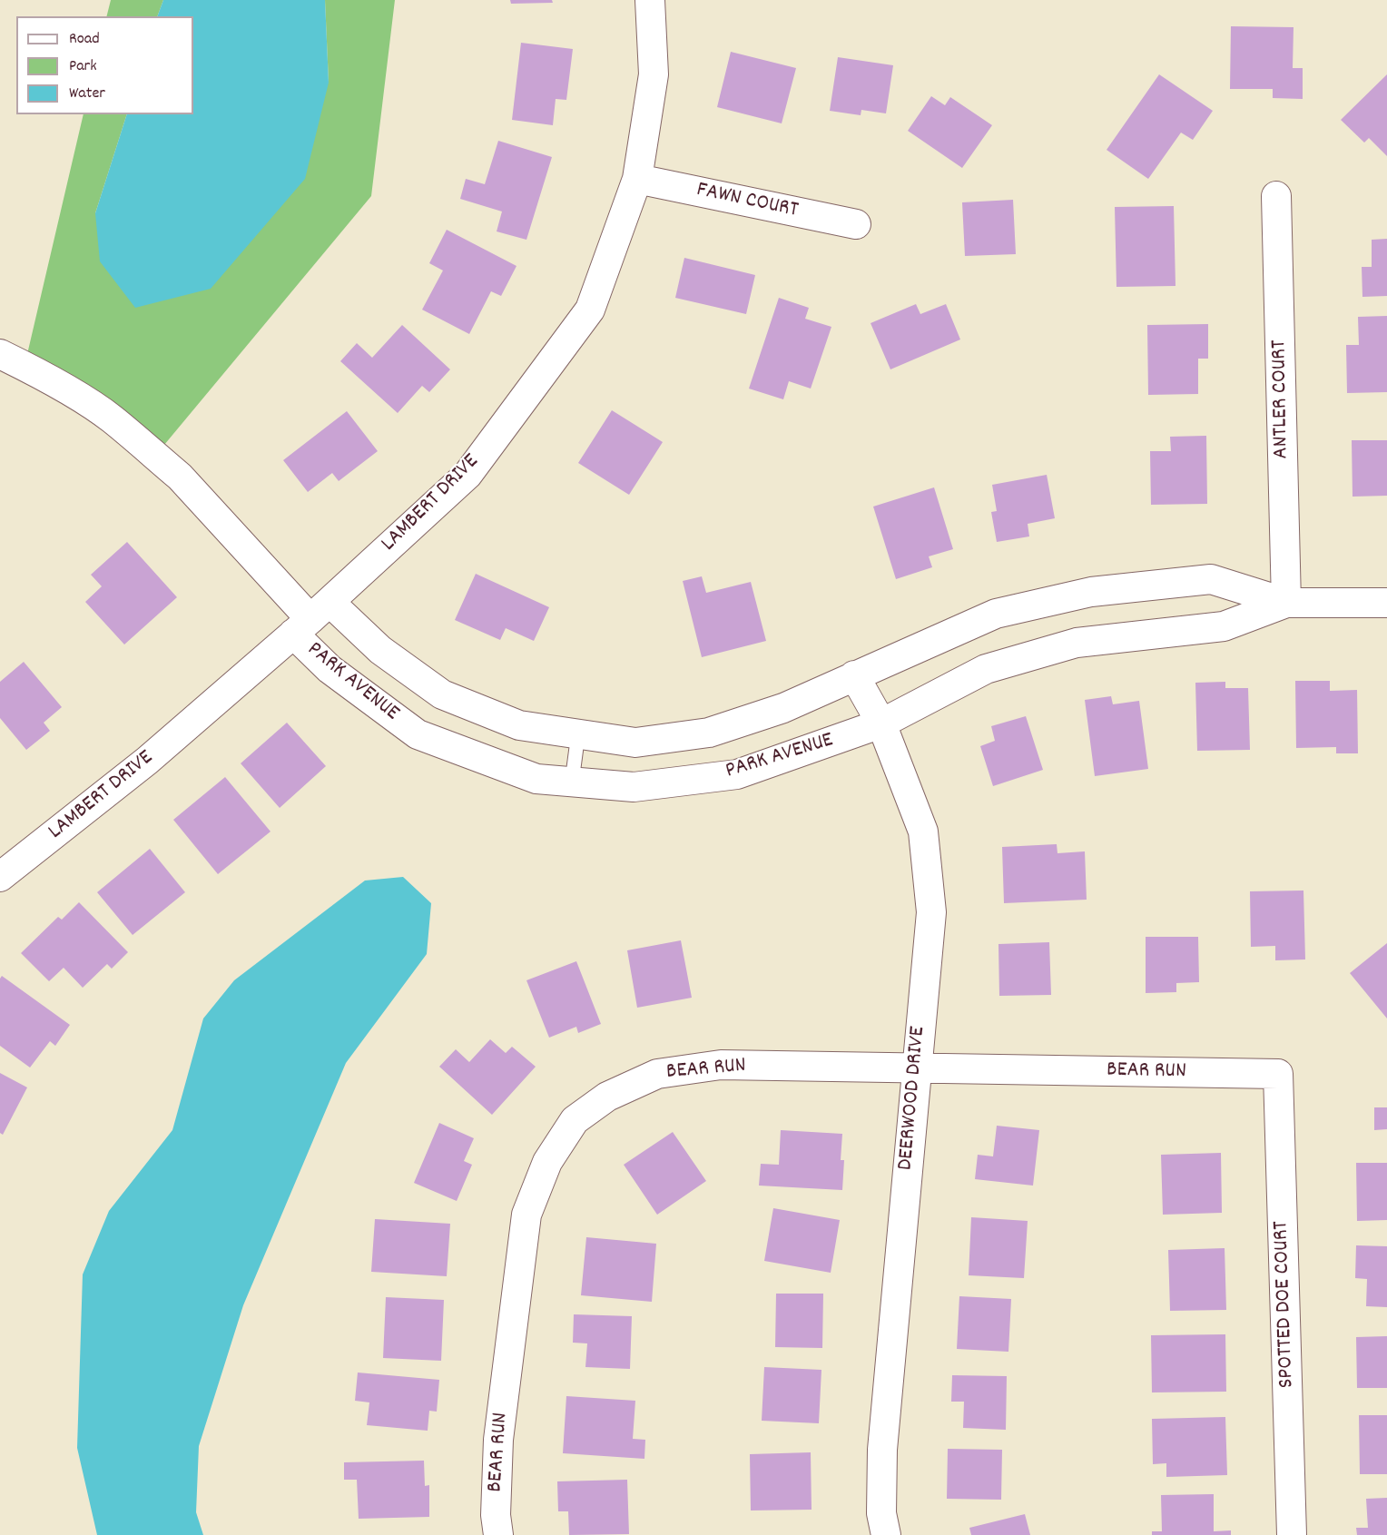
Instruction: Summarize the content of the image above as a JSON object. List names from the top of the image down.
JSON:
{
  "streets": {
    "street": [
      "FAWN COURT",
      "ANTLER COURT",
      "LAMBERT DRIVE",
      "PARK AVENUE",
      "BEAR RUN",
      "DEERWOOD DRIVE",
      "SPOTTED DOE COURT"
    ]
  },
  "crossings": [
    ["FAWN COURT", "LAMBERT DRIVE"],
    ["ANTLER COURT", "PARK AVENUE"],
    ["LAMBERT DRIVE", "PARK AVENUE"],
    ["PARK AVENUE", "DEERWOOD DRIVE"],
    ["BEAR RUN", "DEERWOOD DRIVE"],
    ["BEAR RUN", "SPOTTED DOE COURT"]
  ],
  "legend": ["Road", "Park", "Water"]
}
